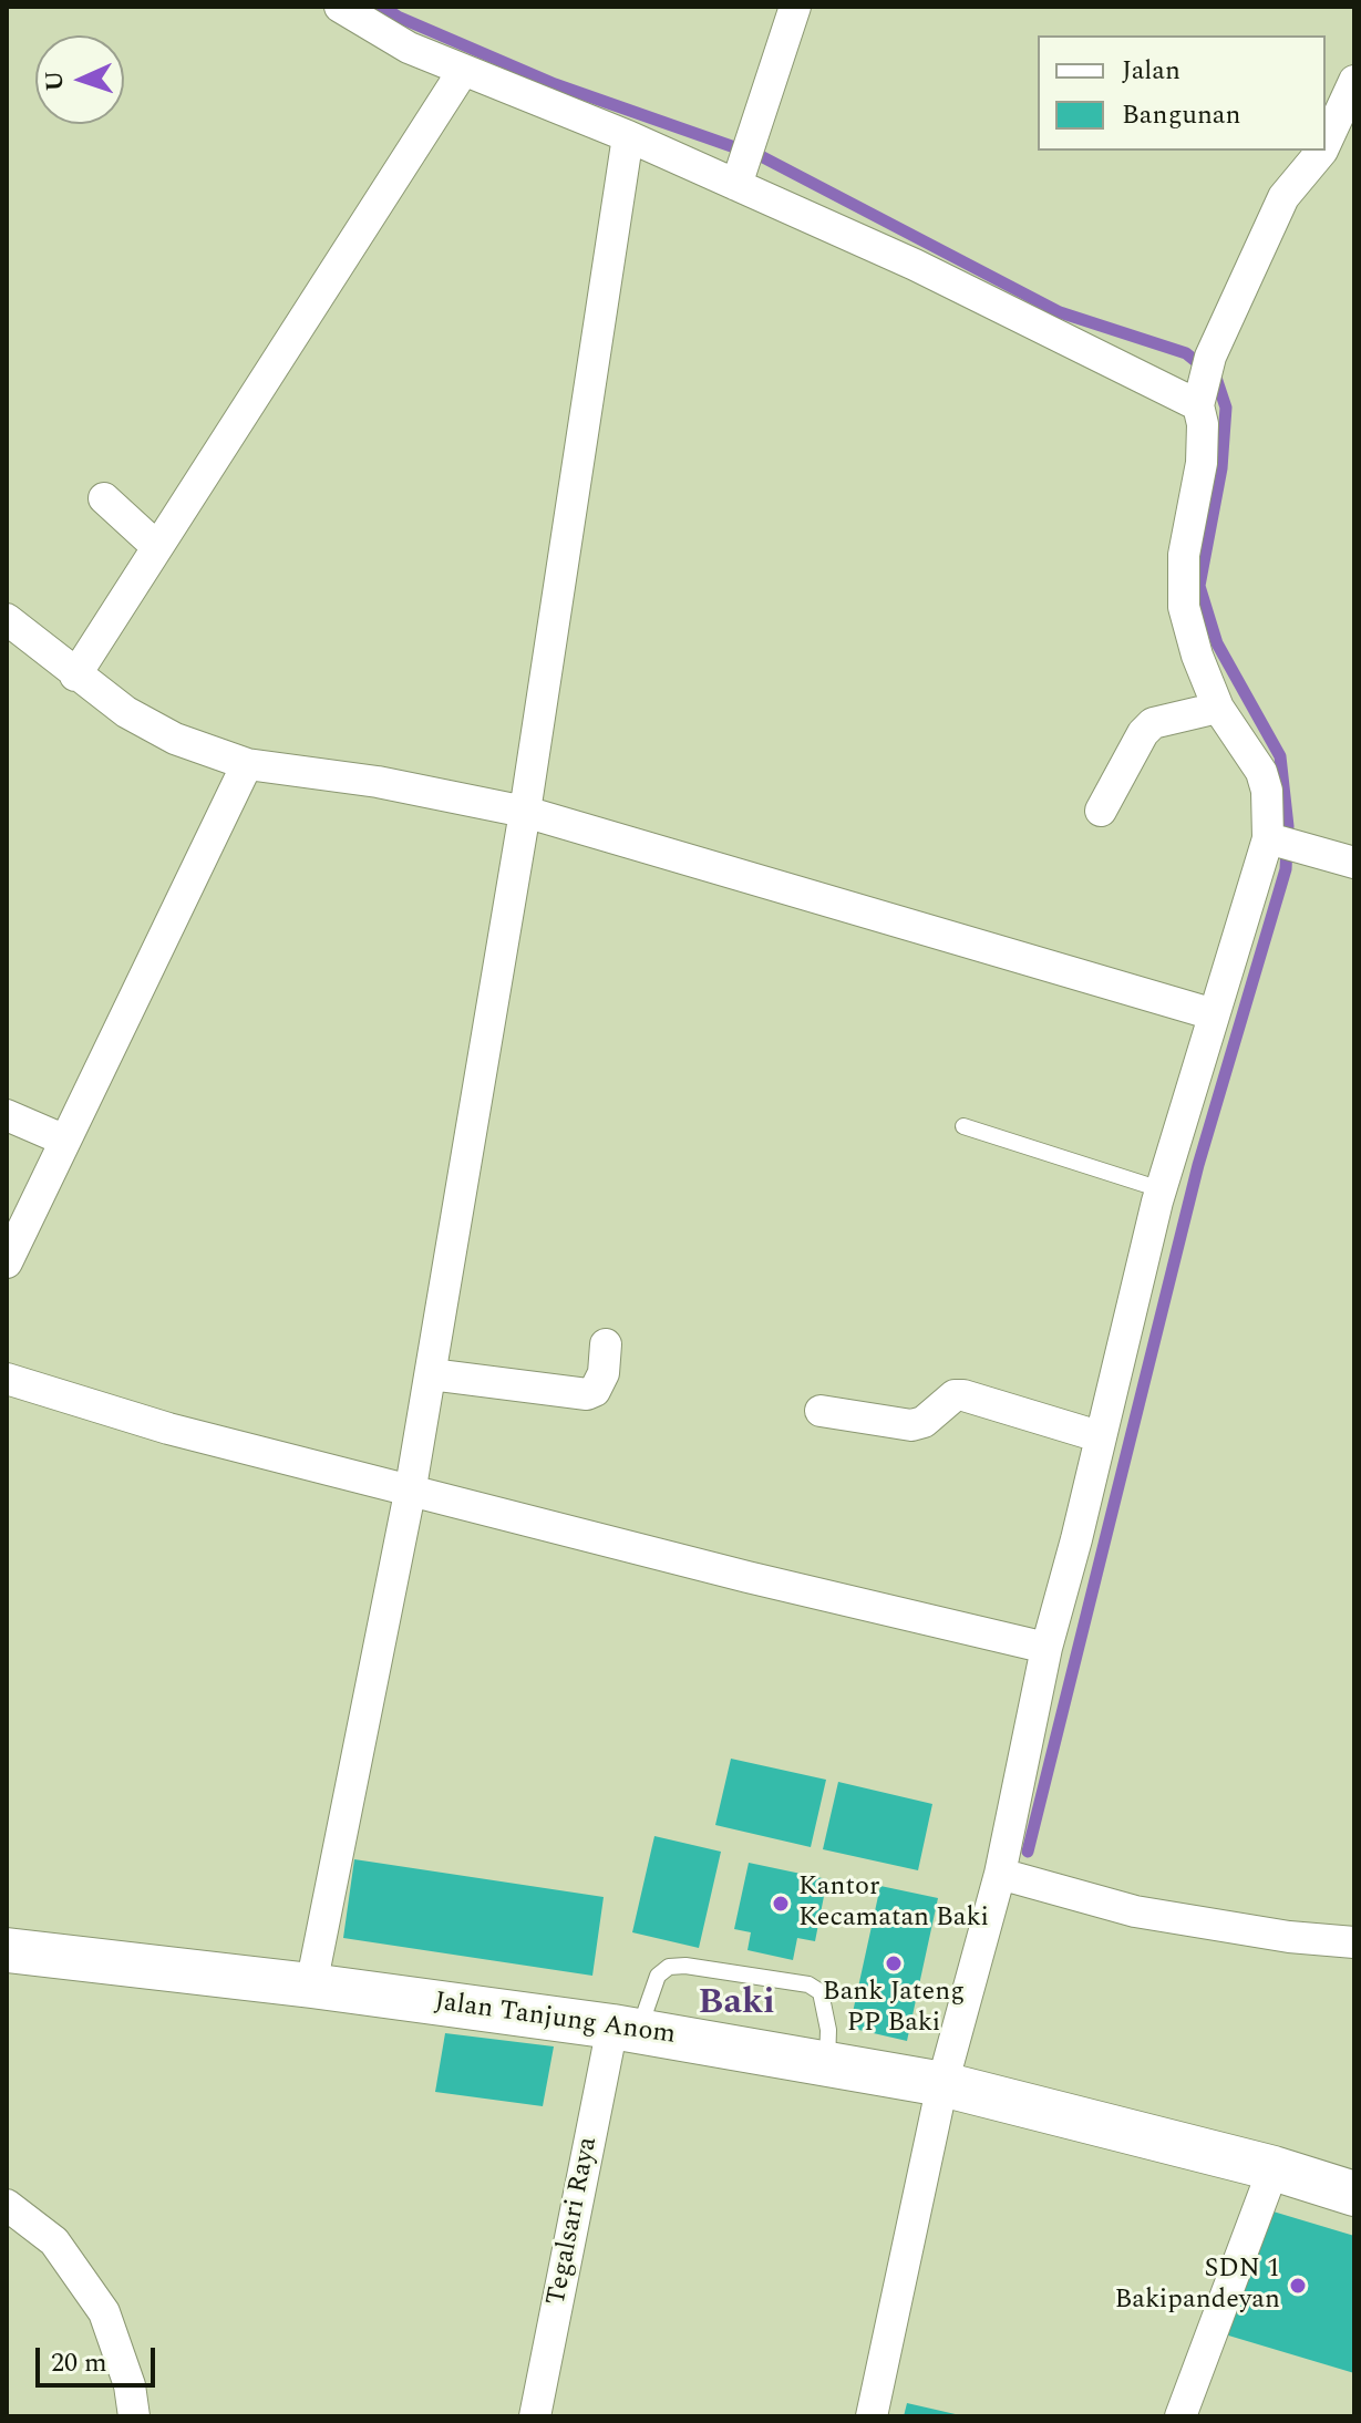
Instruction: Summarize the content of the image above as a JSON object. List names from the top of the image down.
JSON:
{
  "streets": {
    "main road": ["Jalan Tanjung Anom"],
    "street": ["Tegalsari Raya"]
  },
  "crossings": [
    ["Jalan Tanjung Anom", "Tegalsari Raya"]
  ],
  "districts": ["Baki"],
  "places": ["Kantor Kecamatan Baki", "Bank Jateng PP Baki", "SDN 1 Bakipandeyan"],
  "legend": ["Jalan", "Bangunan"],
  "scale_bar": "20 m",
  "north": "left"
}
